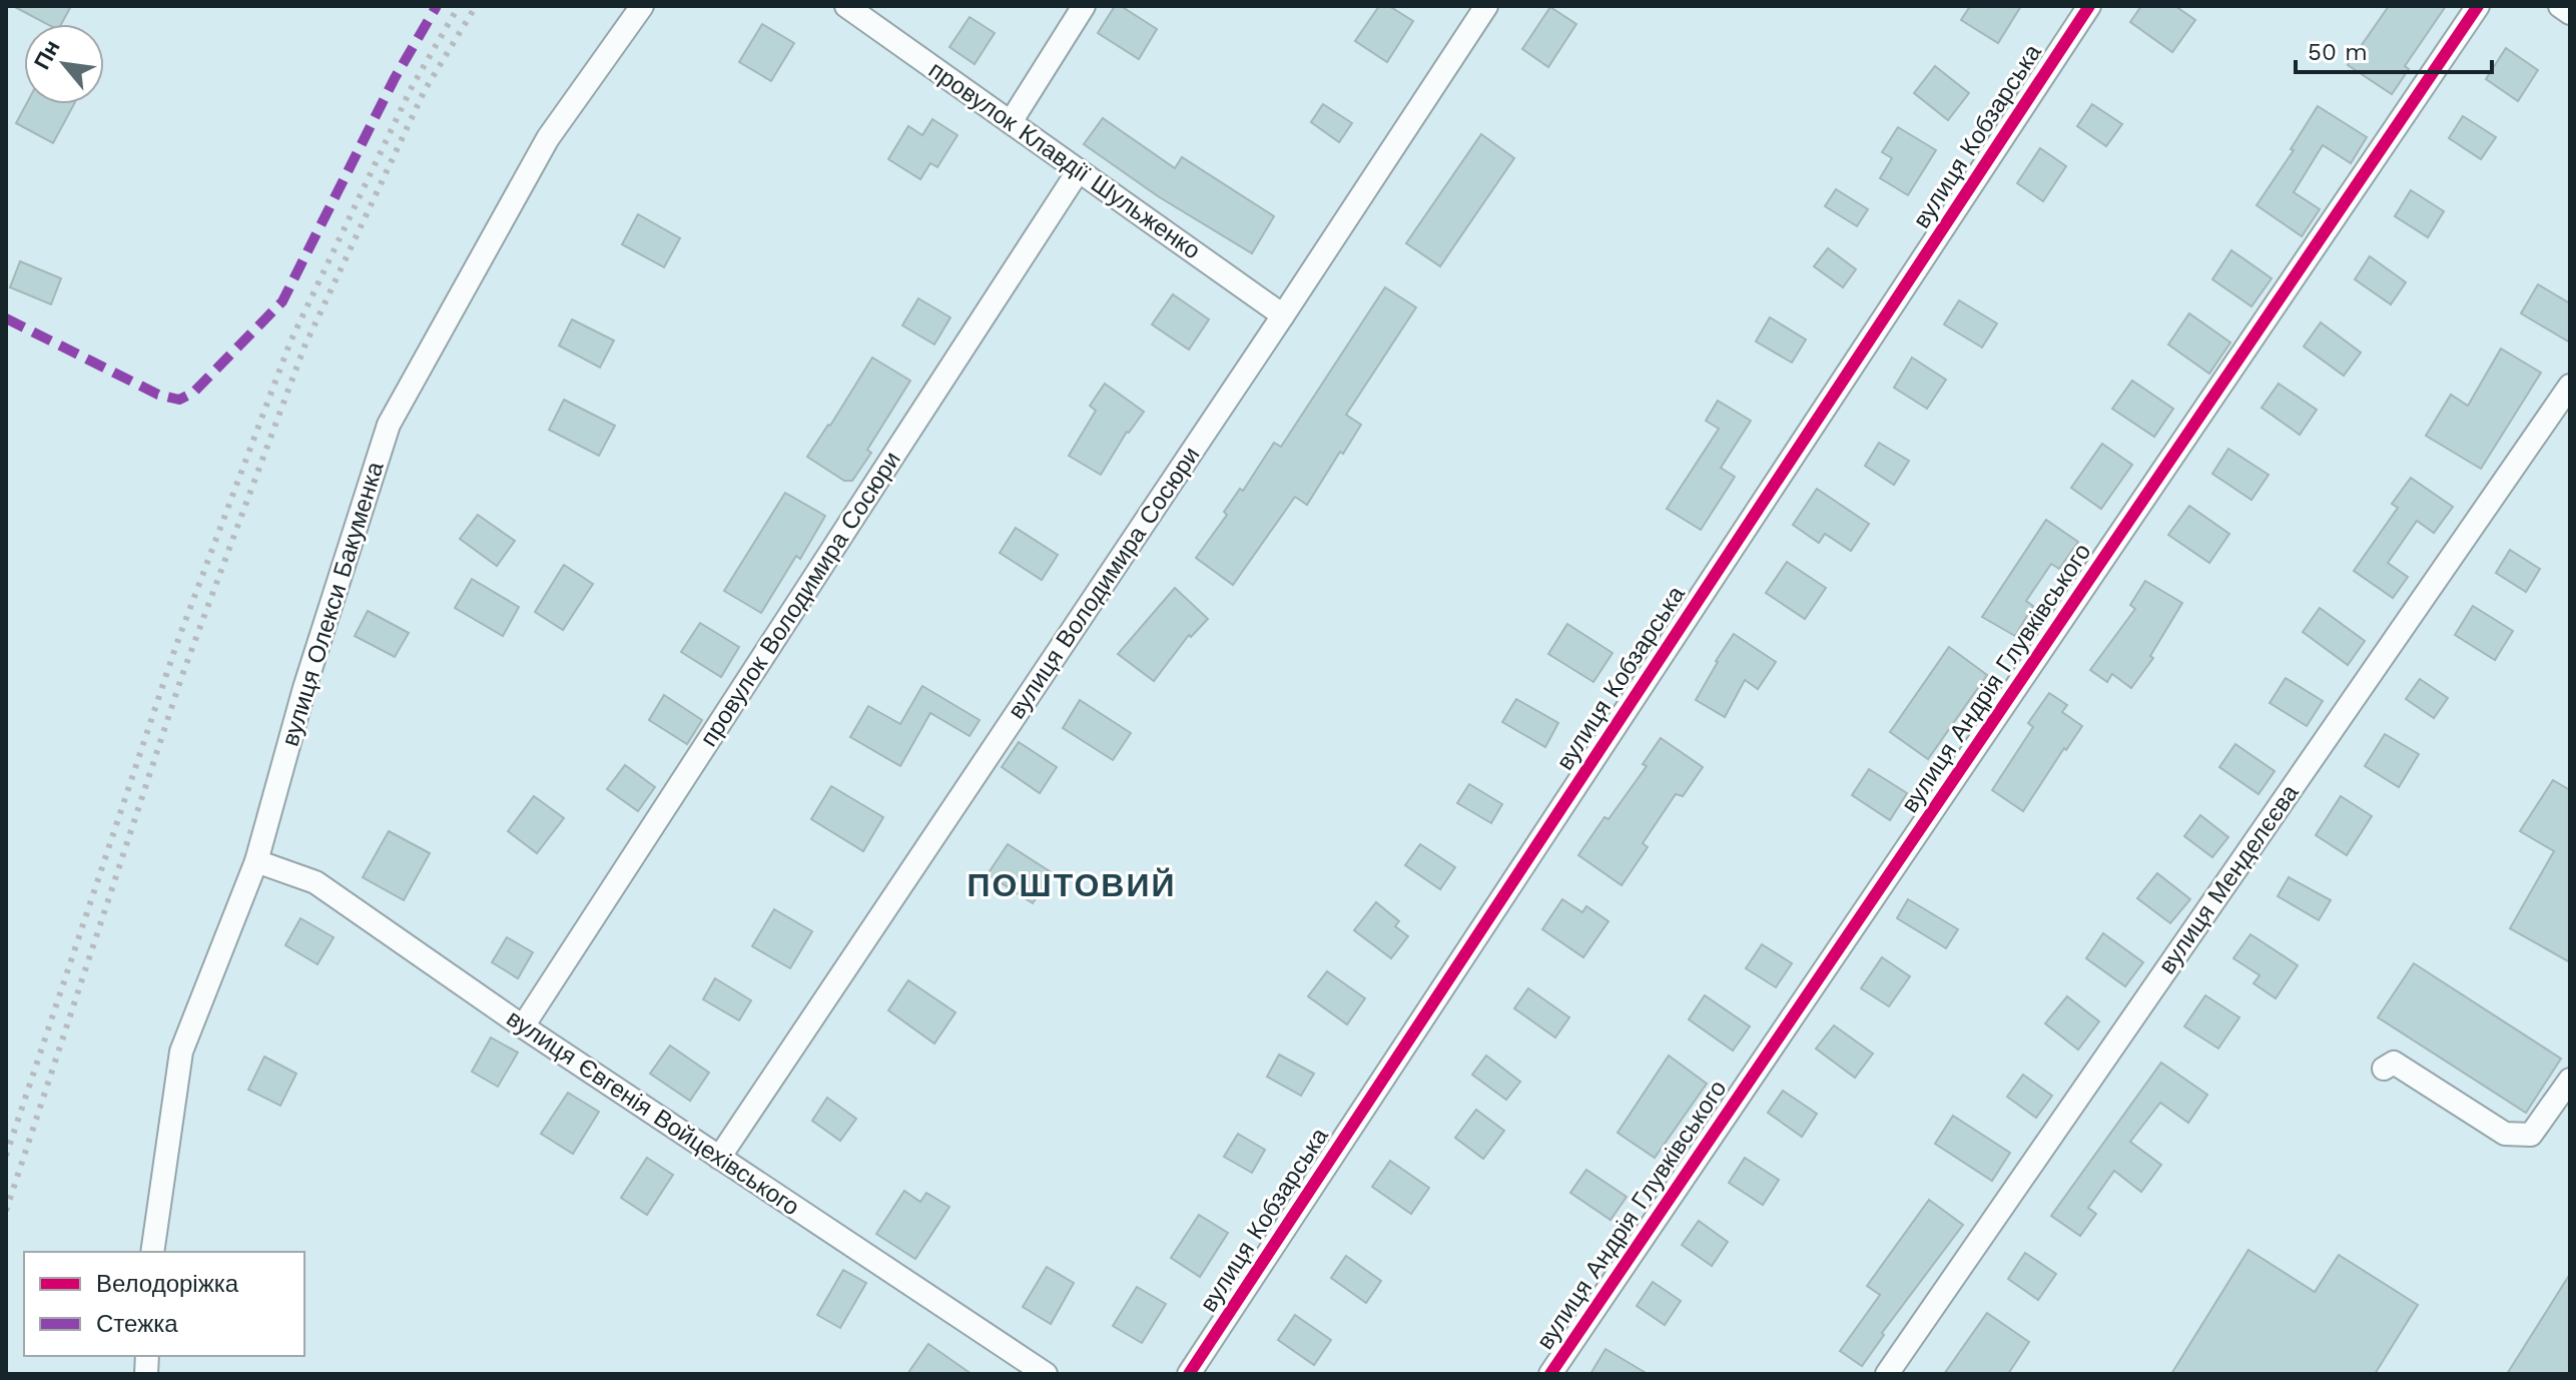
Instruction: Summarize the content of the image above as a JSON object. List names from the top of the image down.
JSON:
{
  "streets": {
    "street": [
      "вулиця Кобзарська",
      "провулок Клавдії Шульженко",
      "вулиця Володимира Сосюри",
      "провулок Володимира Сосюри",
      "вулиця Олекси Бакуменка",
      "вулиця Андрія Глувківського",
      "вулиця Менделєєва",
      "вулиця Євгенія Войцехівського"
    ]
  },
  "crossings": [
    ["провулок Клавдії Шульженко", "вулиця Володимира Сосюри"],
    ["провулок Клавдії Шульженко", "провулок Володимира Сосюри"],
    ["вулиця Володимира Сосюри", "вулиця Євгенія Войцехівського"],
    ["провулок Володимира Сосюри", "вулиця Євгенія Войцехівського"],
    ["вулиця Олекси Бакуменка", "вулиця Євгенія Войцехівського"]
  ],
  "districts": ["ПОШТОВИЙ"],
  "legend": ["Велодоріжка", "Стежка"],
  "scale_bar": "50 m",
  "north": "top left"
}
